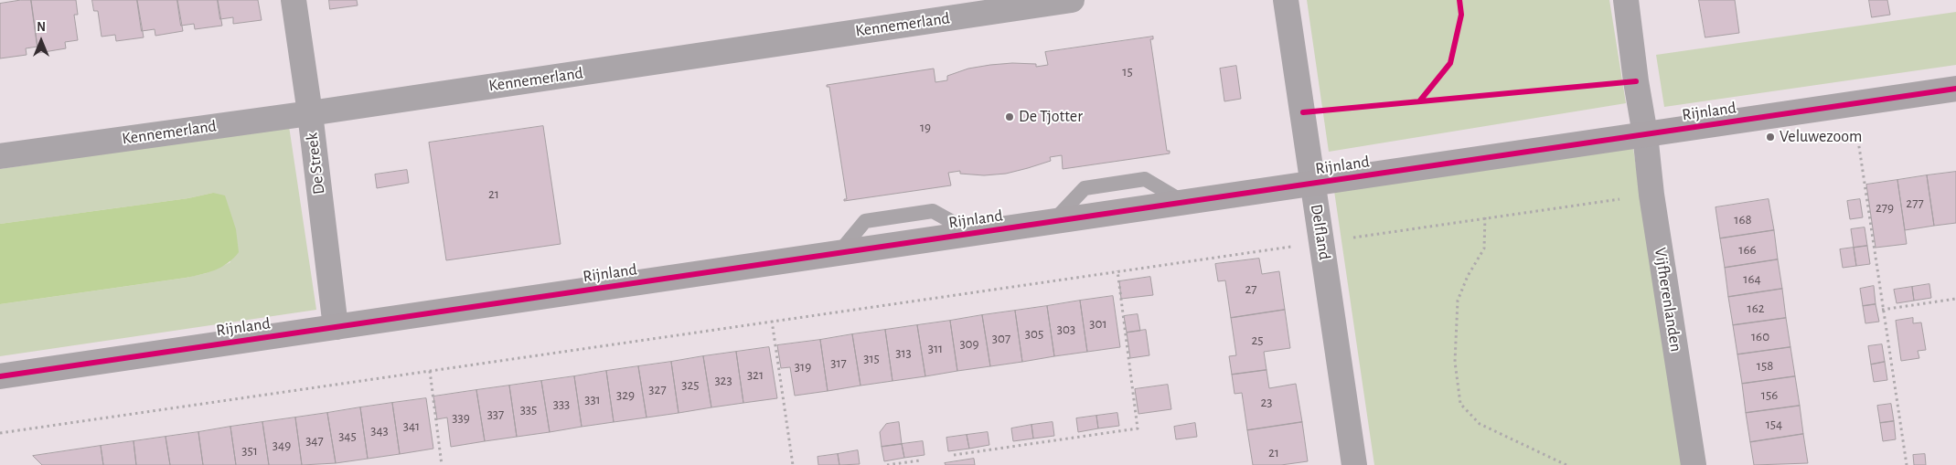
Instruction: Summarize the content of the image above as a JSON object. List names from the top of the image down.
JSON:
{
  "streets": {
    "street": [
      "Kennemerland",
      "Rijnland",
      "De Streek",
      "Delfland",
      "Vijfherenlanden"
    ]
  },
  "crossings": [
    ["Kennemerland", "De Streek"],
    ["Rijnland", "De Streek"],
    ["Rijnland", "Delfland"],
    ["Rijnland", "Vijfherenlanden"]
  ],
  "places": ["De Tjotter", "Veluwezoom"],
  "house_numbers": [
    "15",
    "19",
    "21",
    "277",
    "279",
    "168",
    "166",
    "164",
    "27",
    "162",
    "301",
    "303",
    "305",
    "160",
    "307",
    "25",
    "309",
    "311",
    "313",
    "315",
    "317",
    "158",
    "319",
    "321",
    "323",
    "325",
    "327",
    "329",
    "156",
    "331",
    "23",
    "333",
    "335",
    "337",
    "339",
    "154",
    "341",
    "343",
    "345",
    "347",
    "349",
    "351",
    "21"
  ],
  "north": "top"
}
